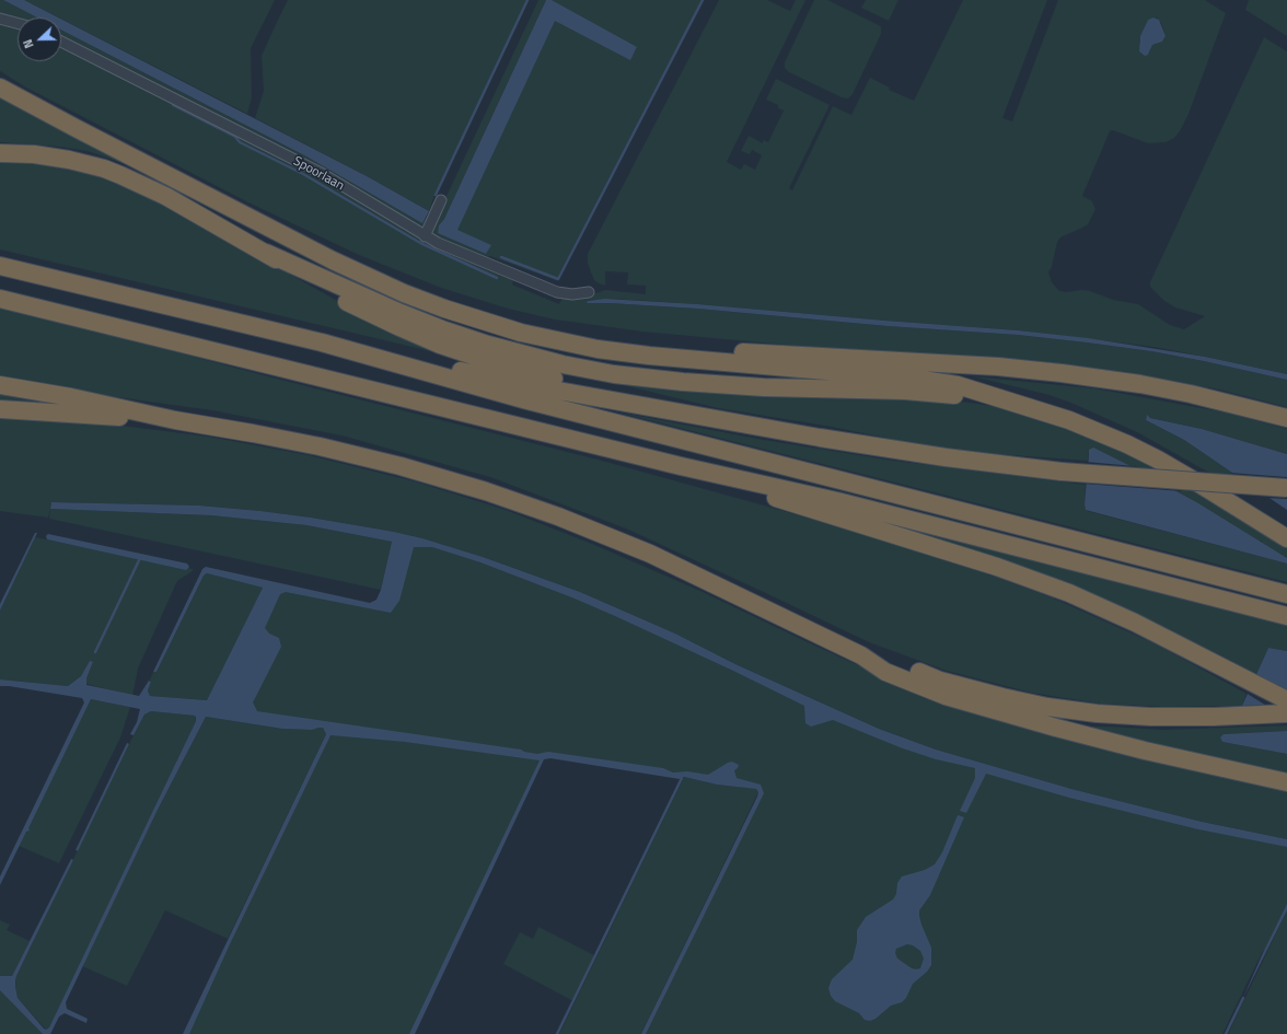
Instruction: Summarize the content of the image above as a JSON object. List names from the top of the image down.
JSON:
{
  "streets": {
    "street": ["Spoorlaan"]
  },
  "north": "left"
}
